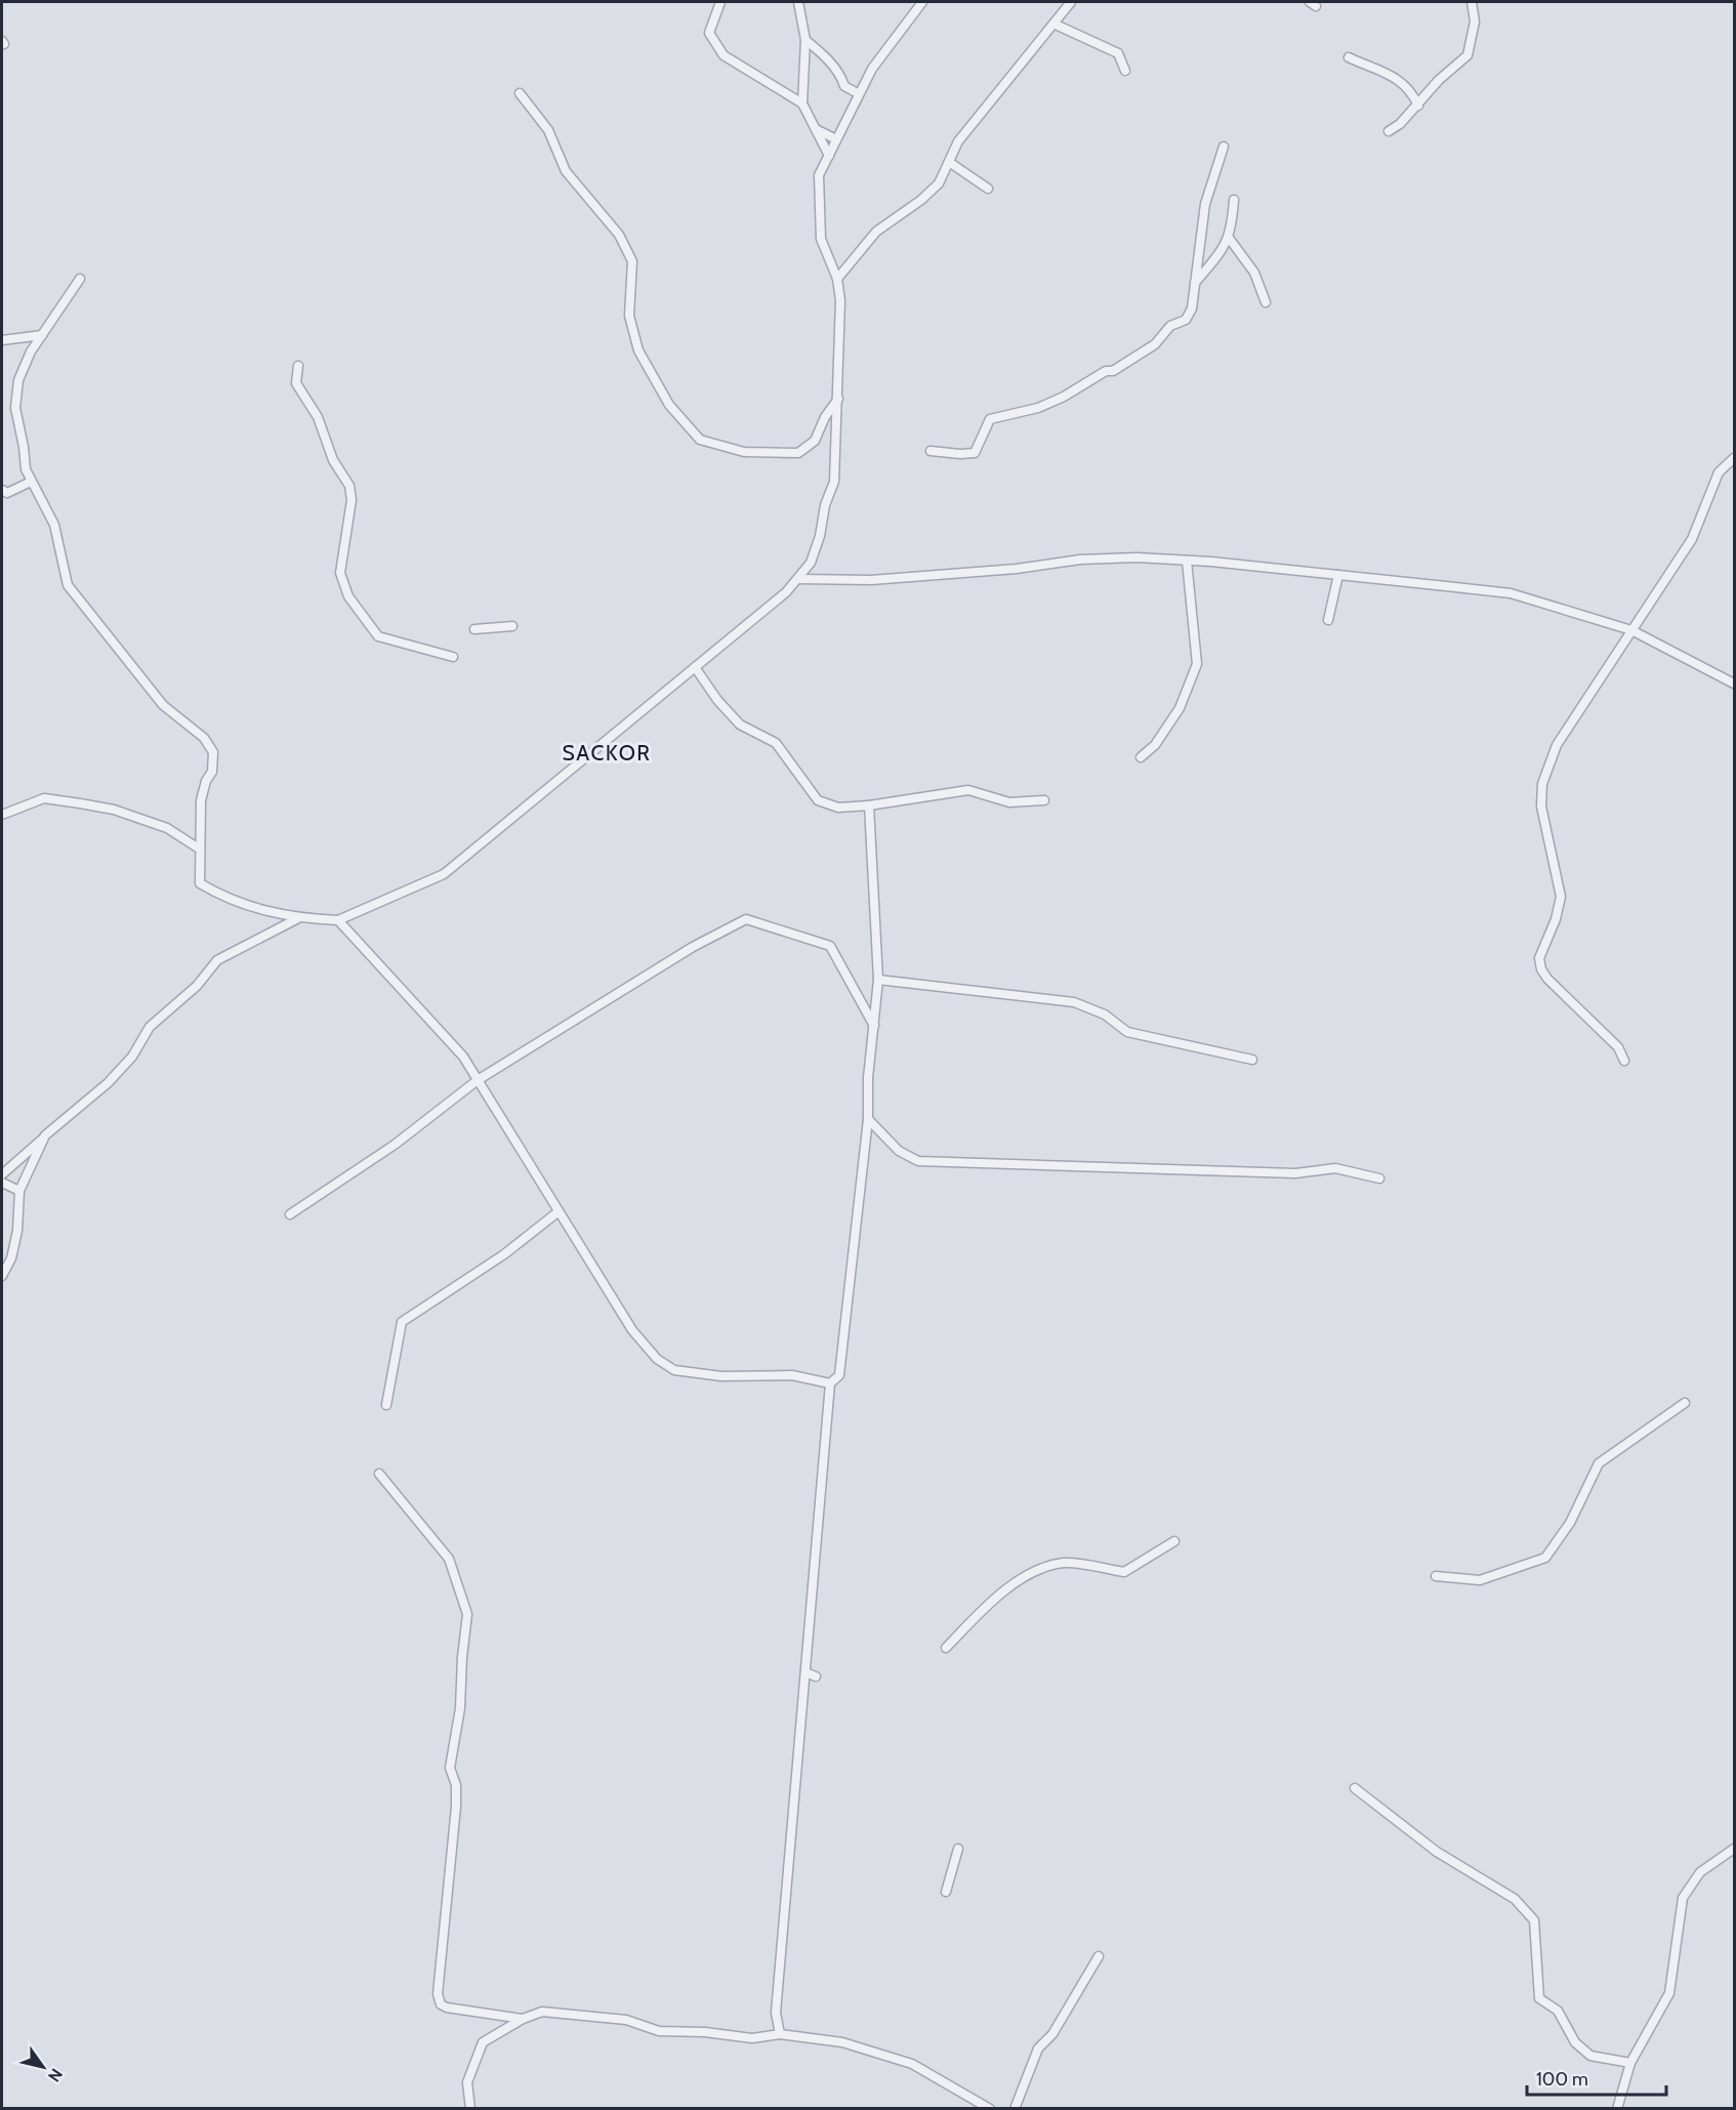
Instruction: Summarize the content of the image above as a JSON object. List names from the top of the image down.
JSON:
{
  "districts": ["SACKOR"],
  "scale_bar": "100 m",
  "north": "bottom right"
}
